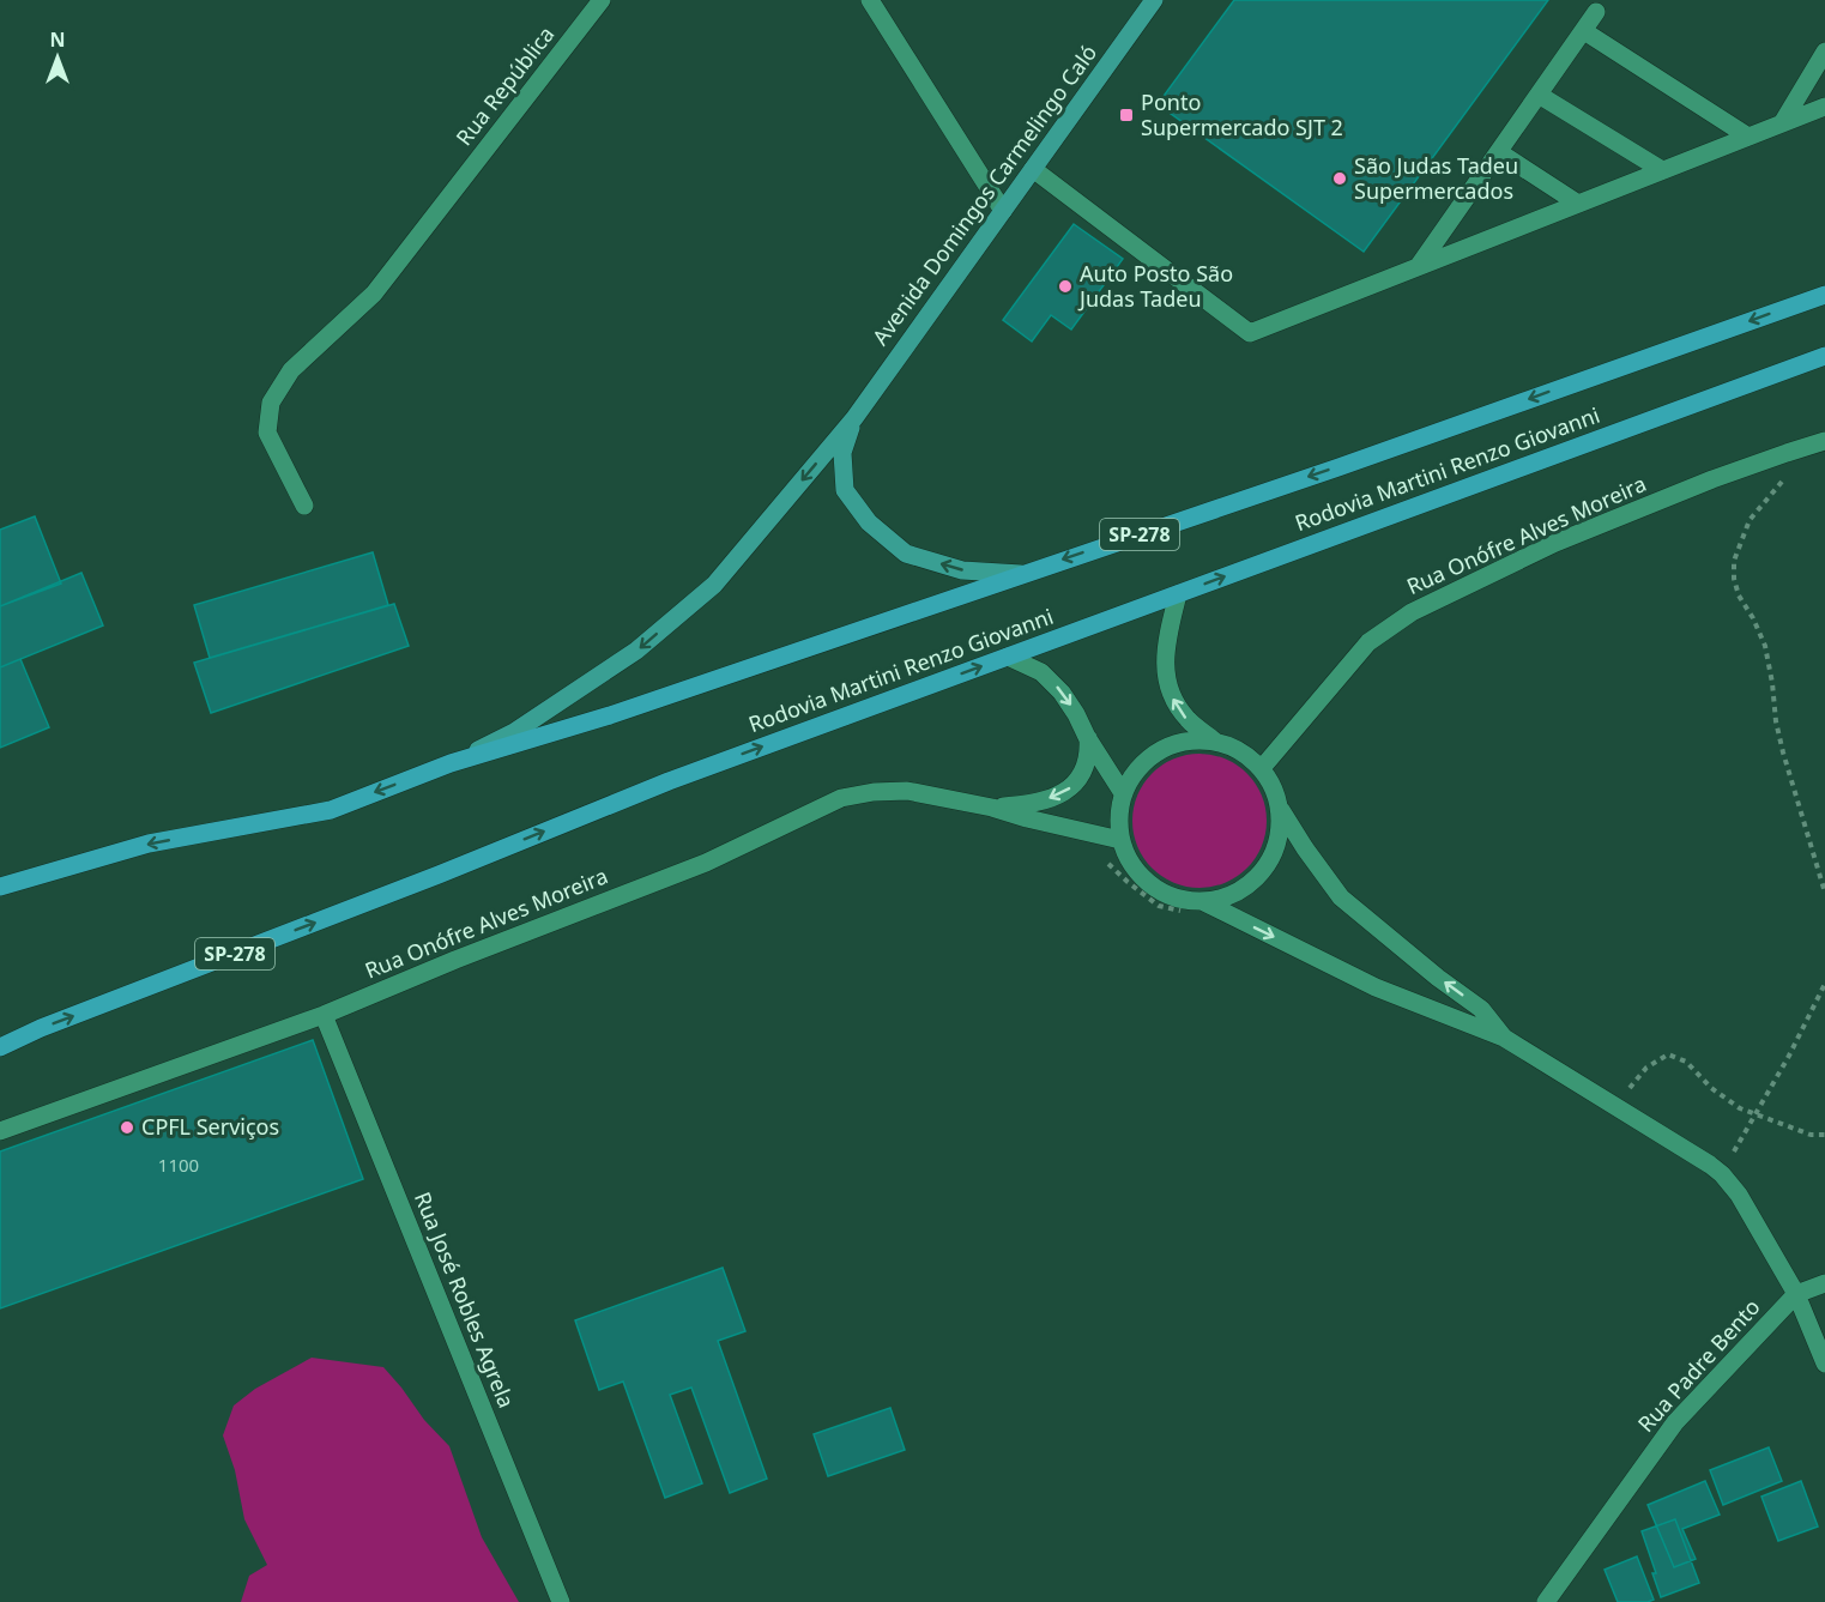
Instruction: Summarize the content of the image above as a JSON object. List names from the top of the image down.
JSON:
{
  "streets": {
    "main road": ["Rodovia Martini Renzo Giovanni", "SP-278"],
    "street": [
      "Rua República",
      "Avenida Domingos Carmelingo Caló",
      "Rua Onófre Alves Moreira",
      "Rua José Robles Agrela",
      "Rua Padre Bento"
    ]
  },
  "crossings": [
    ["Avenida Domingos Carmelingo Caló", "Rodovia Martini Renzo Giovanni"],
    ["Rua Onófre Alves Moreira", "Rua José Robles Agrela"]
  ],
  "places": {
    "transit": ["Ponto Supermercado SJT 2"],
    "other": ["São Judas Tadeu Supermercados", "Auto Posto São Judas Tadeu", "CPFL Serviços"]
  },
  "house_numbers": ["1100"],
  "north": "top"
}
